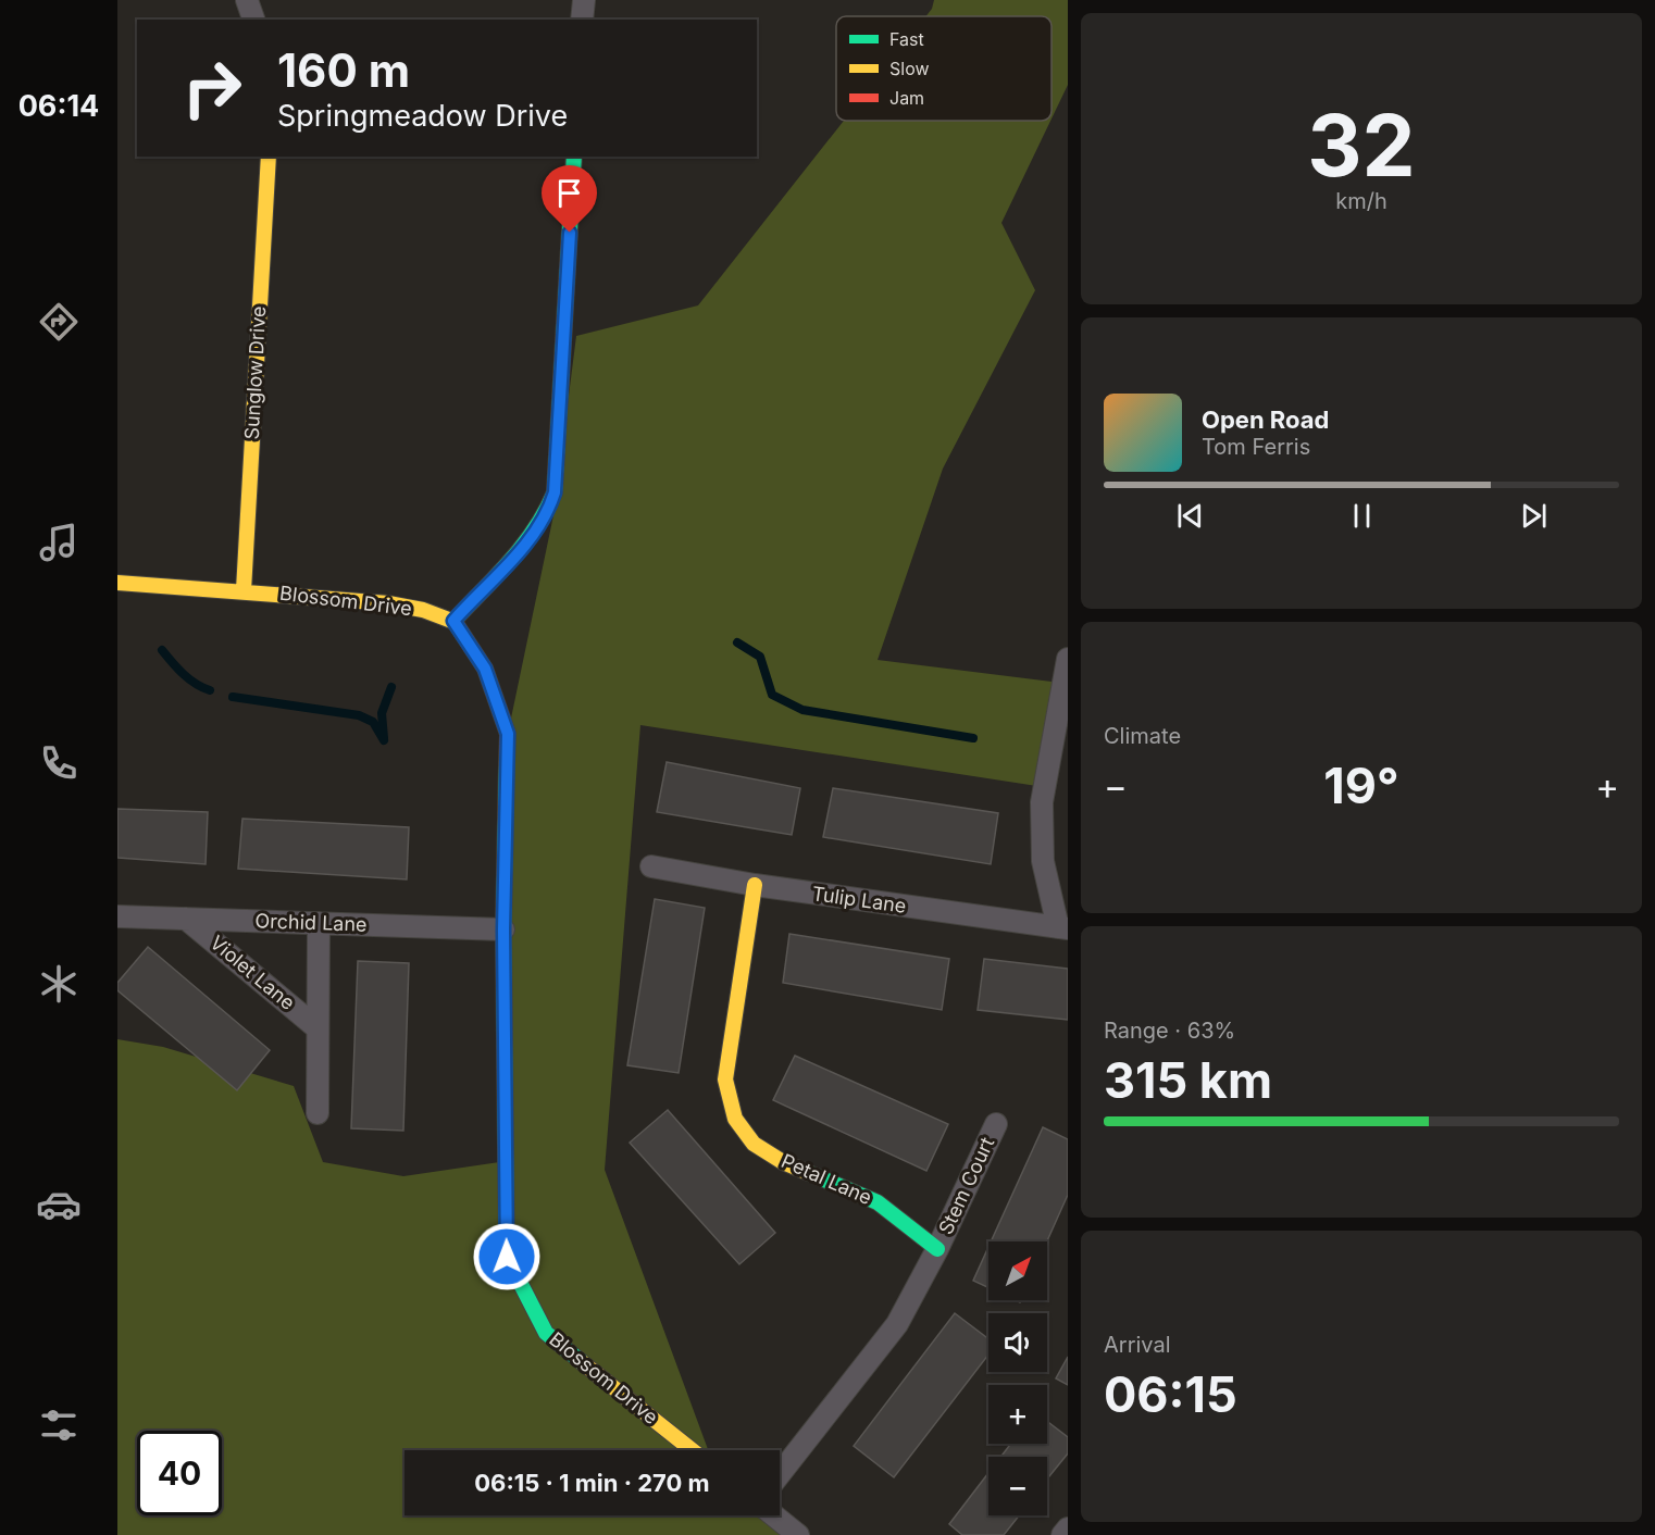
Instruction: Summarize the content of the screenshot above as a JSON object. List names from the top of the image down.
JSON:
{
  "streets": {
    "street": [
      "Sunglow Drive",
      "Blossom Drive",
      "Tulip Lane",
      "Orchid Lane",
      "Violet Lane",
      "Petal Lane",
      "Stem Court"
    ]
  },
  "crossings": [
    ["Sunglow Drive", "Blossom Drive"],
    ["Blossom Drive", "Orchid Lane"],
    ["Tulip Lane", "Petal Lane"],
    ["Orchid Lane", "Violet Lane"],
    ["Petal Lane", "Stem Court"]
  ],
  "legend": ["Fast", "Slow", "Jam"],
  "north": "top right",
  "page": {
    "tabs": "06:14",
    "tile": [
      ["32", "km/h"],
      "Climate",
      ["Range · 63%", "315 km"],
      ["Arrival", "06:15"]
    ],
    "turn": ["160 m", "Springmeadow Drive"],
    "song": ["Open Road", "Tom Ferris"],
    "heat": ["−", "19°", "+"],
    "map_buttons": ["+", "−"],
    "limit": "40",
    "trip": "06:15 · 1 min · 270 m"
  }
}
